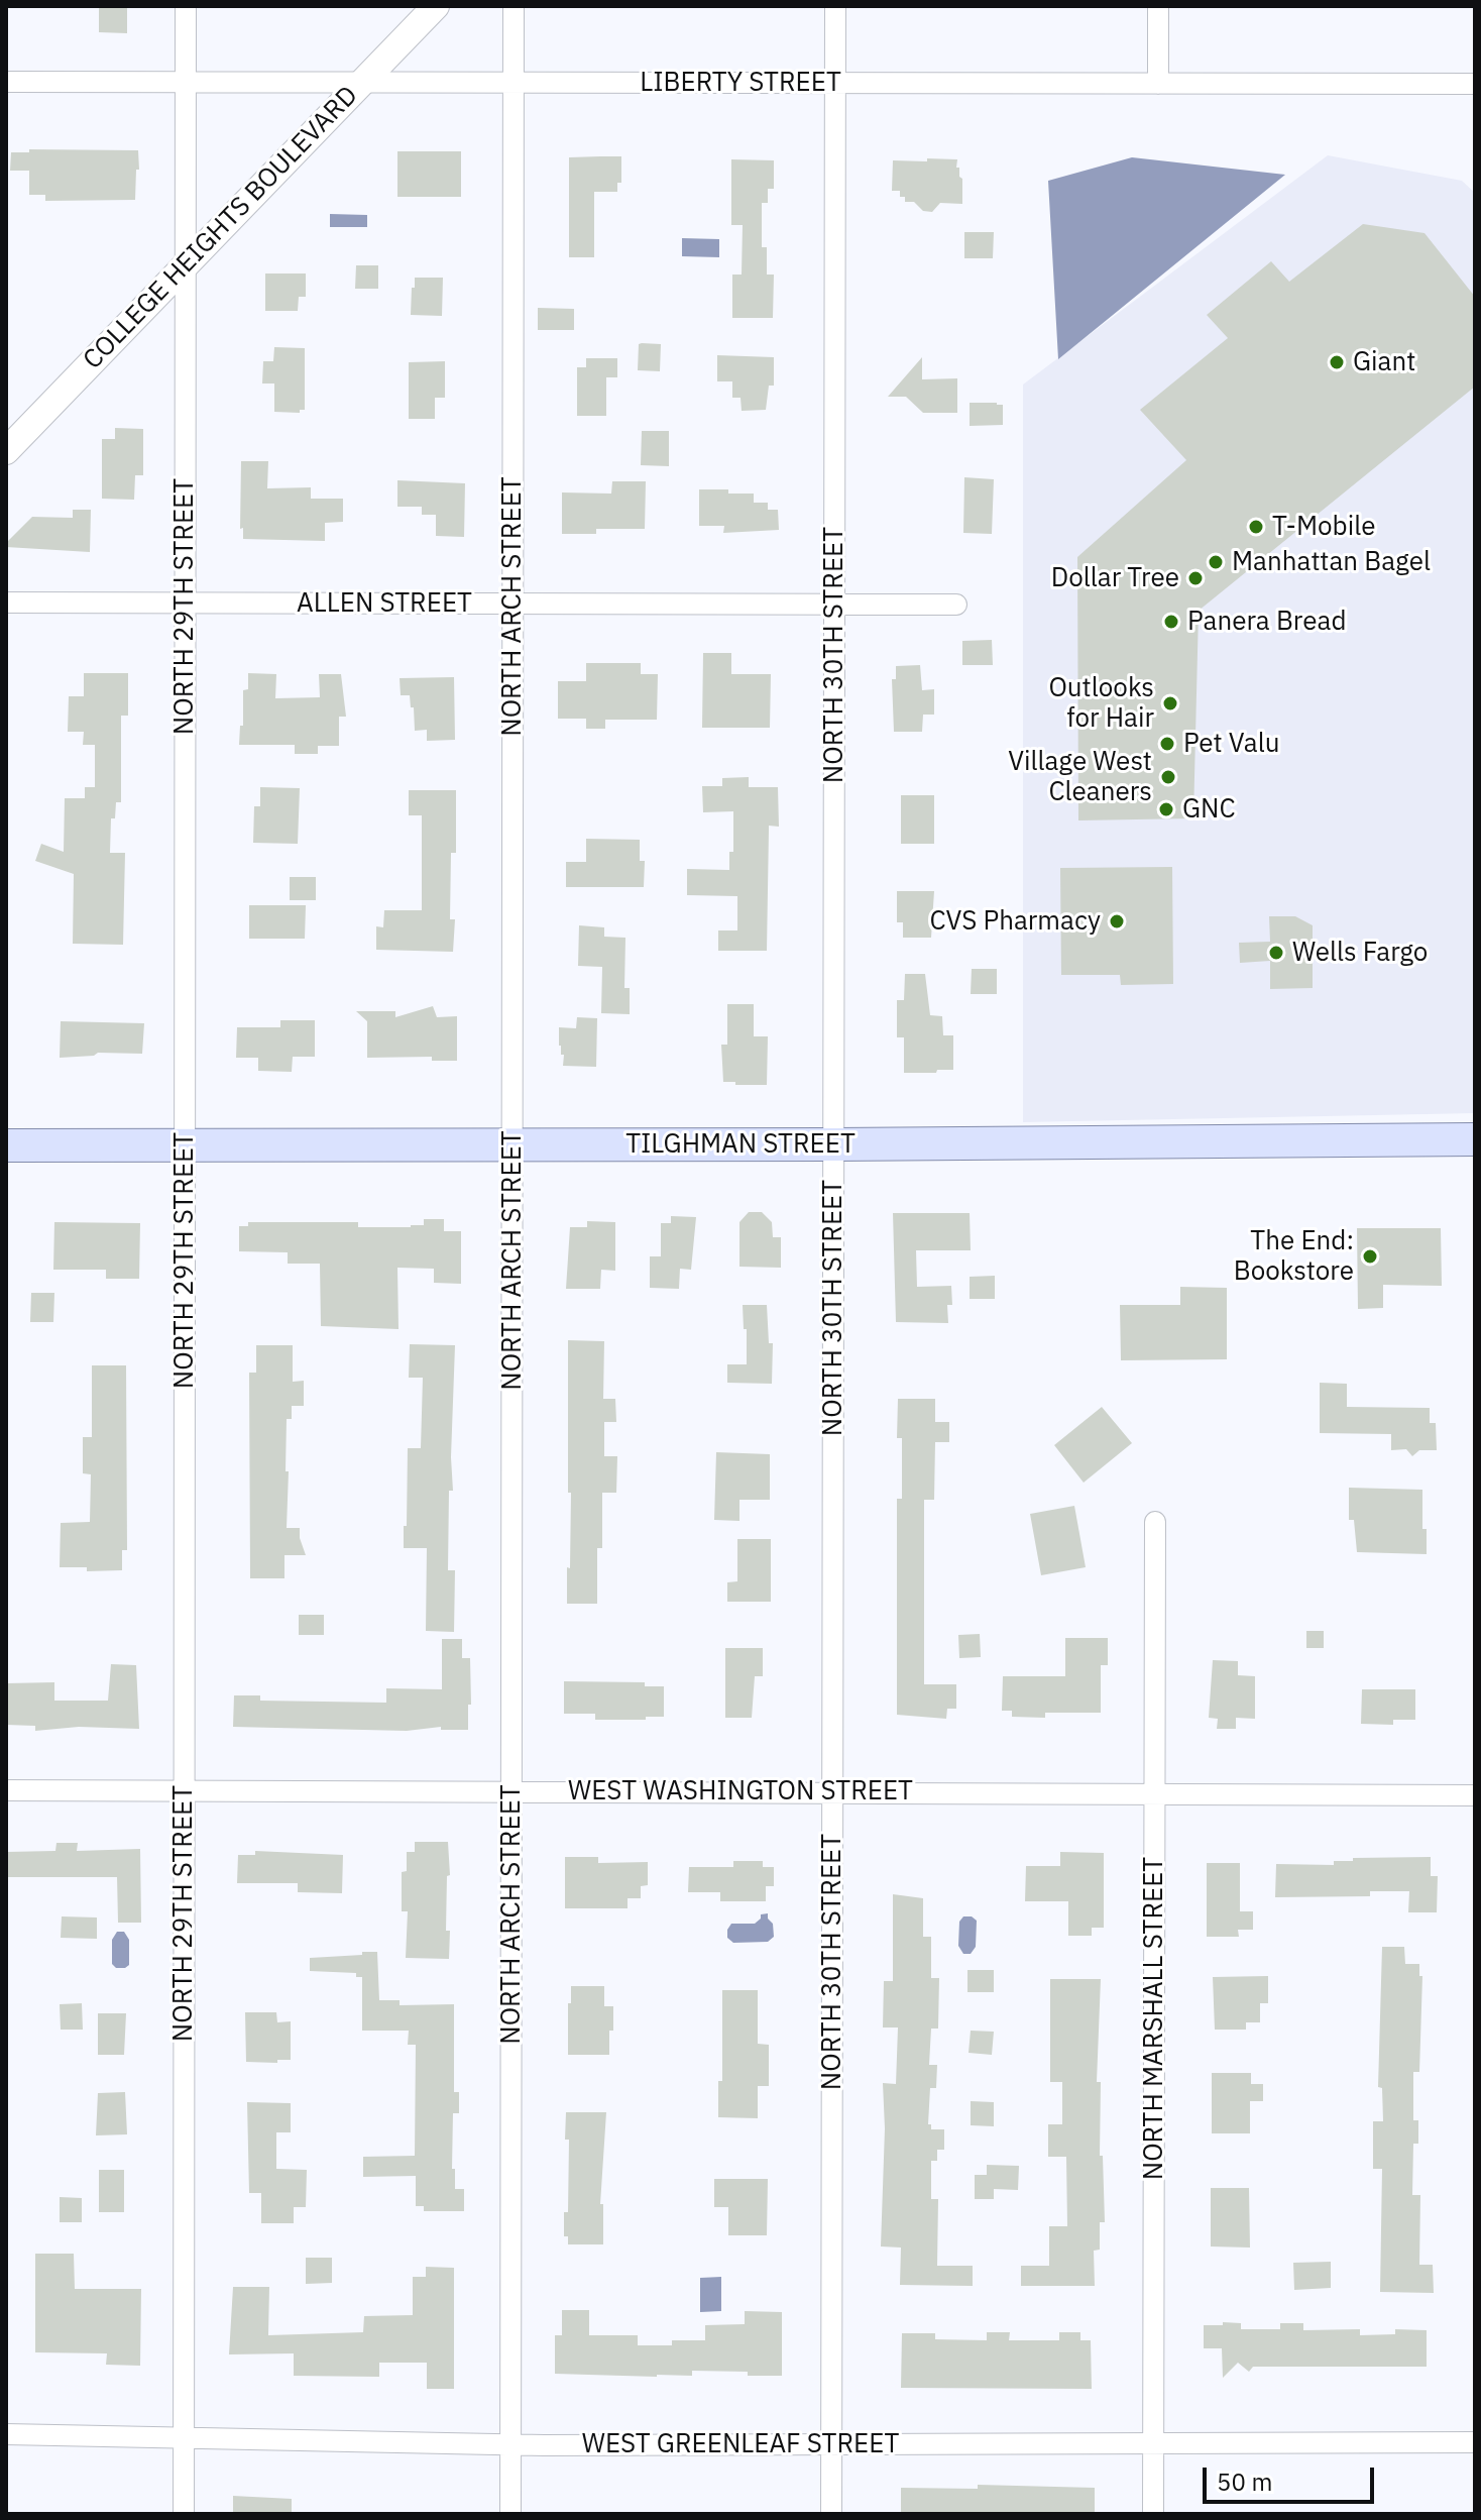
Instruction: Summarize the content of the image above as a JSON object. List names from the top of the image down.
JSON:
{
  "streets": {
    "main road": ["TILGHMAN STREET"],
    "street": [
      "LIBERTY STREET",
      "COLLEGE HEIGHTS BOULEVARD",
      "ALLEN STREET",
      "NORTH 29TH STREET",
      "NORTH ARCH STREET",
      "NORTH 30TH STREET",
      "WEST WASHINGTON STREET",
      "NORTH MARSHALL STREET",
      "WEST GREENLEAF STREET"
    ]
  },
  "crossings": [
    ["LIBERTY STREET", "COLLEGE HEIGHTS BOULEVARD"],
    ["LIBERTY STREET", "NORTH 29TH STREET"],
    ["LIBERTY STREET", "NORTH ARCH STREET"],
    ["LIBERTY STREET", "NORTH 30TH STREET"],
    ["COLLEGE HEIGHTS BOULEVARD", "NORTH 29TH STREET"],
    ["ALLEN STREET", "NORTH 29TH STREET"],
    ["ALLEN STREET", "NORTH ARCH STREET"],
    ["ALLEN STREET", "NORTH 30TH STREET"],
    ["NORTH 29TH STREET", "TILGHMAN STREET"],
    ["NORTH 29TH STREET", "WEST WASHINGTON STREET"],
    ["NORTH 29TH STREET", "WEST GREENLEAF STREET"],
    ["NORTH ARCH STREET", "TILGHMAN STREET"],
    ["NORTH ARCH STREET", "WEST WASHINGTON STREET"],
    ["NORTH ARCH STREET", "WEST GREENLEAF STREET"],
    ["NORTH 30TH STREET", "TILGHMAN STREET"],
    ["NORTH 30TH STREET", "WEST WASHINGTON STREET"],
    ["NORTH 30TH STREET", "WEST GREENLEAF STREET"],
    ["WEST WASHINGTON STREET", "NORTH MARSHALL STREET"],
    ["NORTH MARSHALL STREET", "WEST GREENLEAF STREET"]
  ],
  "places": [
    "Giant",
    "T-Mobile",
    "Manhattan Bagel",
    "Dollar Tree",
    "Panera Bread",
    "Outlooks for Hair",
    "Pet Valu",
    "Village West Cleaners",
    "GNC",
    "CVS Pharmacy",
    "Wells Fargo",
    "The End: Bookstore"
  ],
  "scale_bar": "50 m"
}
